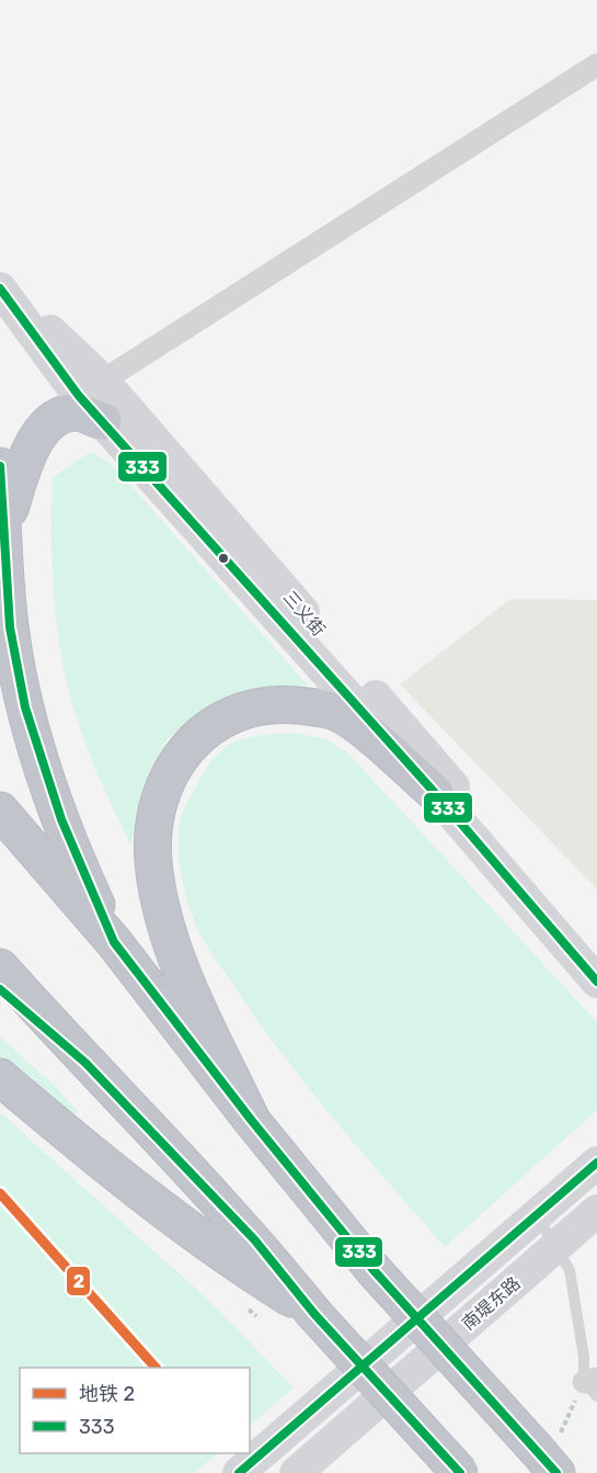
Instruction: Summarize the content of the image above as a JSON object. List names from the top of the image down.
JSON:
{
  "streets": {
    "street": ["三义街", "南堤东路"]
  },
  "lines": ["transit line 333", "metro line 2"],
  "legend": ["地铁 2", "333"]
}
